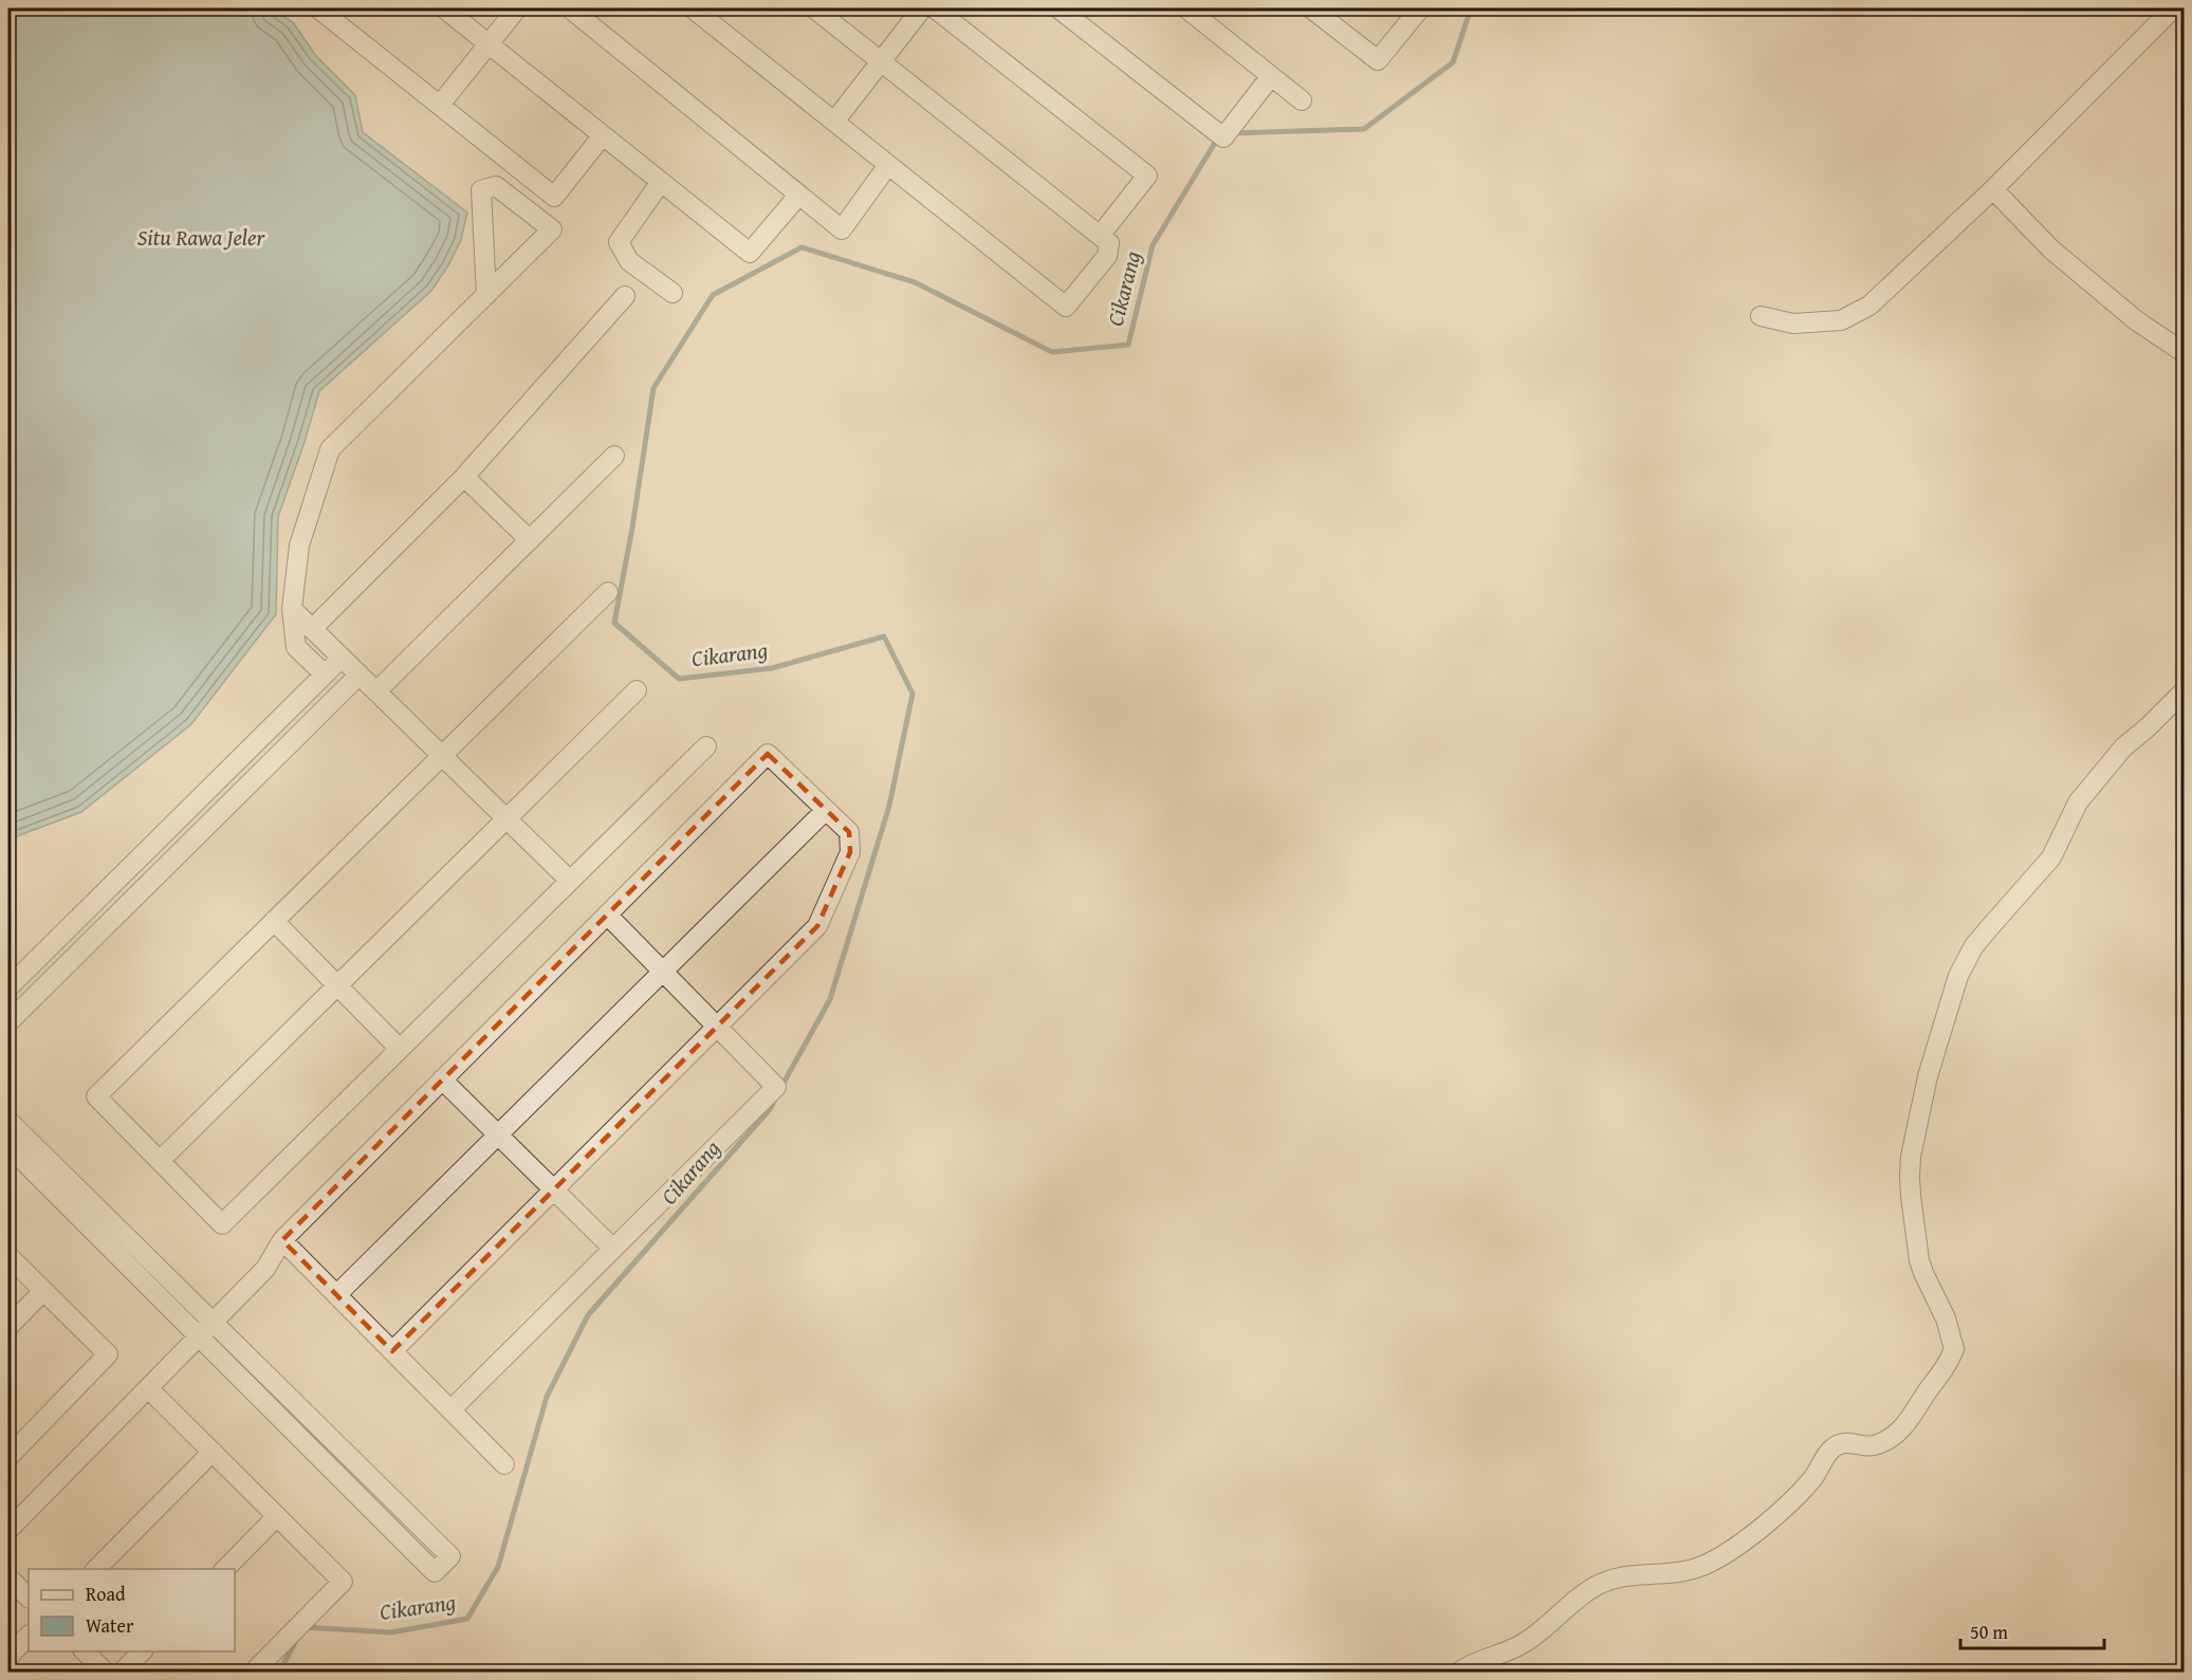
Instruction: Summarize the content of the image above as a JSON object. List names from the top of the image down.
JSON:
{
  "water": ["Situ Rawa Jeler", "Cikarang"],
  "legend": ["Road", "Water"],
  "scale_bar": "50 m"
}
